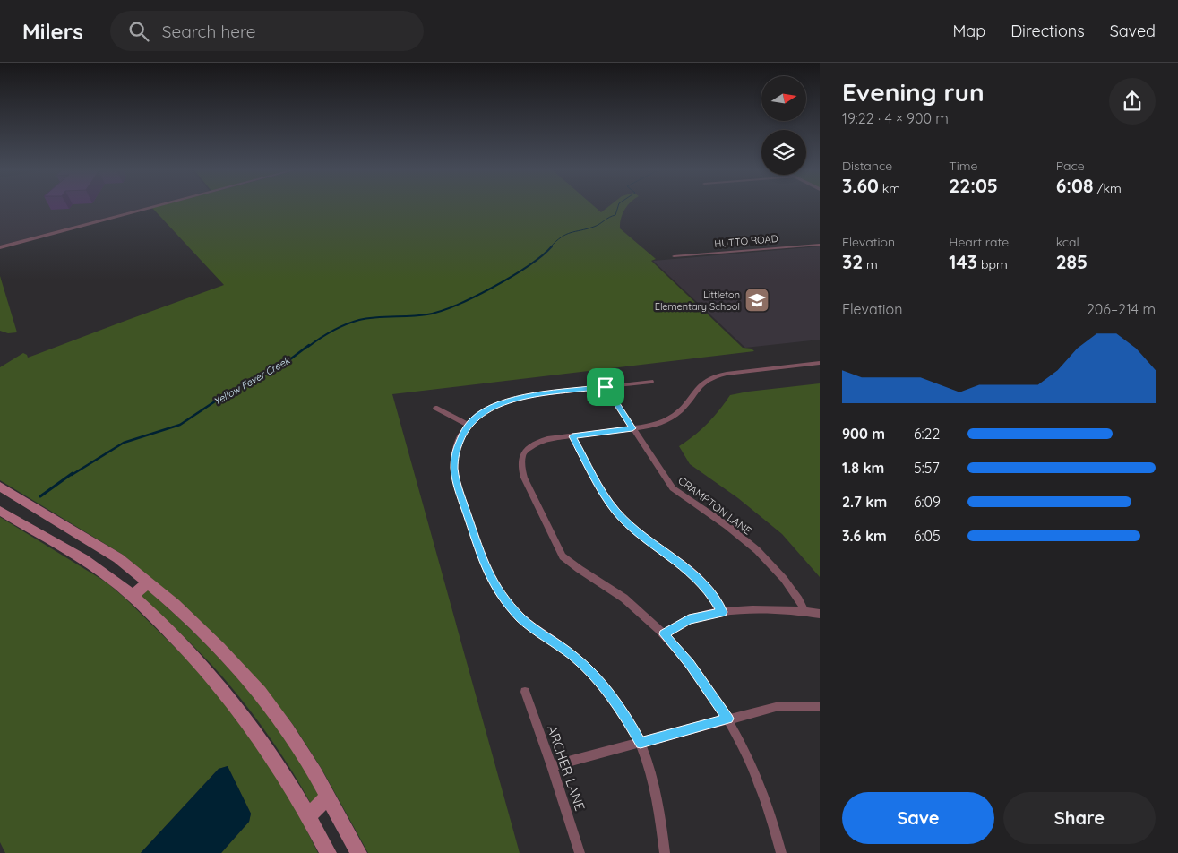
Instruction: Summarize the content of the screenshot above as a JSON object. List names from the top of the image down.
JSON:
{
  "streets": {
    "street": ["HUTTO ROAD", "CRAMPTON LANE", "ARCHER LANE"]
  },
  "water": ["Yellow Fever Creek"],
  "places": {
    "school or university": ["Littleton Elementary School"]
  },
  "north": "right",
  "page": {
    "header": "Milers",
    "search": "Search here",
    "nav": ["Map", "Directions", "Saved"],
    "heading": ["Evening run", "19:22 · 4 × 900 m"],
    "stats": [
      ["Distance", "3.60 km"],
      ["Time", "22:05"],
      ["Pace", "6:08 /km"],
      ["Elevation", "32 m"],
      ["Heart rate", "143 bpm"],
      ["kcal", "285"]
    ],
    "chart": ["Elevation", "206–214 m"],
    "list": [
      {
        "name": "900 m",
        "note": "6:22"
      },
      {
        "name": "1.8 km",
        "note": "5:57"
      },
      {
        "name": "2.7 km",
        "note": "6:09"
      },
      {
        "name": "3.6 km",
        "note": "6:05"
      }
    ],
    "buttons": ["Save", "Share"]
  }
}
